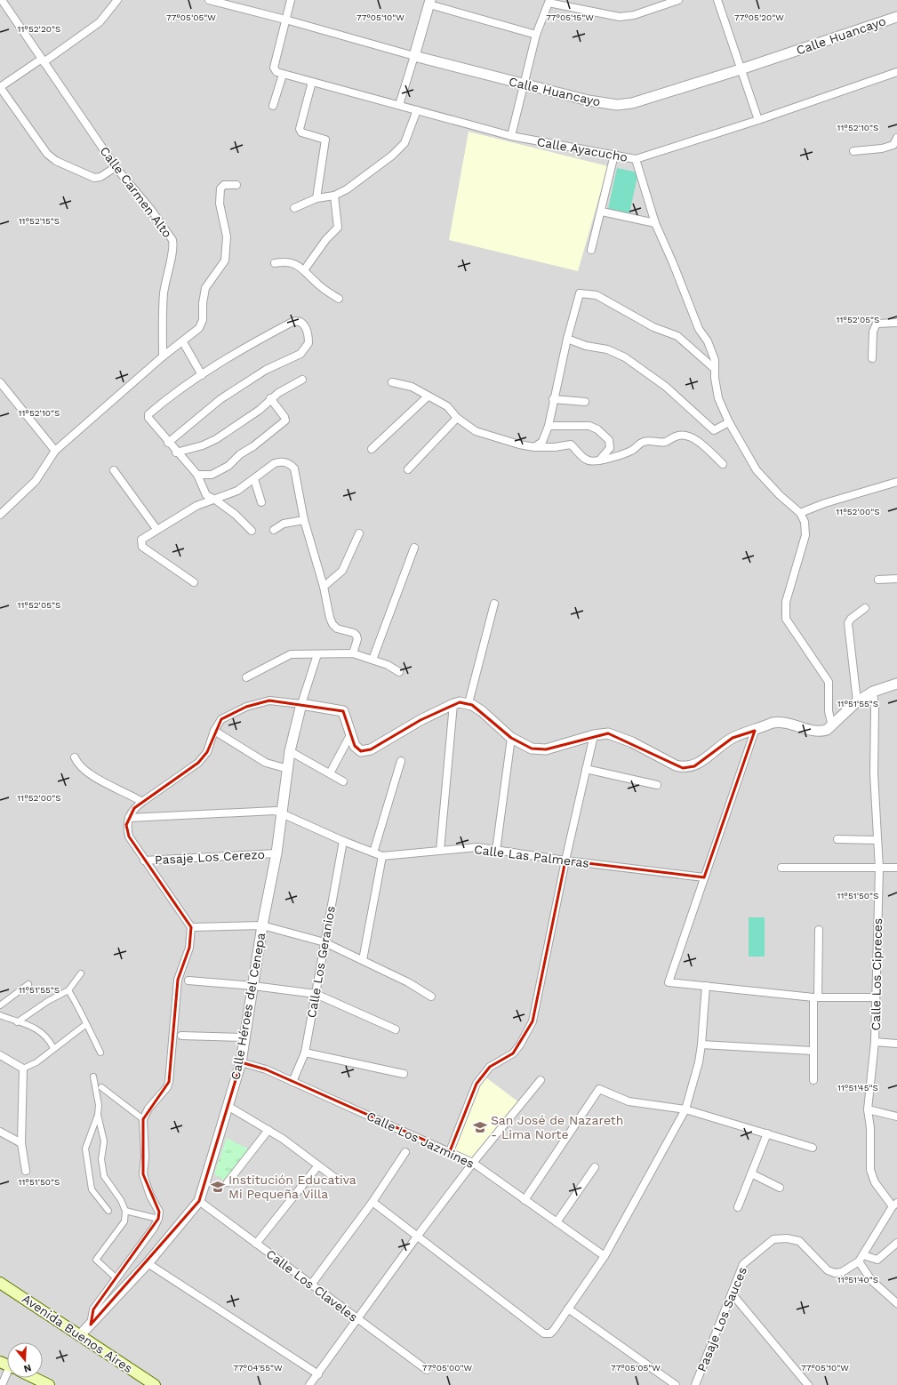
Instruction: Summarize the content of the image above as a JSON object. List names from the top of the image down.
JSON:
{
  "streets": {
    "main road": ["Avenida Buenos Aires"],
    "street": [
      "Calle Huancayo",
      "Calle Ayacucho",
      "Calle Carmen Alto",
      "Calle Las Palmeras",
      "Pasaje Los Cerezo",
      "Calle Los Geranios",
      "Calle Los Cipreces",
      "Calle Héroes del Cenepa",
      "Calle Los Jazmines",
      "Calle Los Claveles",
      "Pasaje Los Sauces"
    ]
  },
  "crossings": [
    ["Calle Las Palmeras", "Calle Los Geranios"],
    ["Calle Las Palmeras", "Calle Héroes del Cenepa"],
    ["Pasaje Los Cerezo", "Calle Héroes del Cenepa"],
    ["Calle Los Geranios", "Calle Los Jazmines"],
    ["Calle Héroes del Cenepa", "Calle Los Jazmines"],
    ["Calle Héroes del Cenepa", "Calle Los Claveles"],
    ["Calle Héroes del Cenepa", "Avenida Buenos Aires"]
  ],
  "places": {
    "school or university": ["San José de Nazareth - Lima Norte", "Institución Educativa Mi Pequeña Villa"]
  },
  "north": "bottom",
  "coordinates": [
    "77°05'05\"W",
    "77°05'10\"W",
    "77°05'15\"W",
    "77°05'20\"W",
    "11°52'20\"S",
    "11°52'10\"S",
    "11°52'15\"S",
    "11°52'05\"S",
    "11°52'00\"S",
    "11°51'55\"S",
    "11°51'50\"S",
    "11°51'45\"S",
    "11°51'40\"S",
    "77°04'55\"W",
    "77°05'00\"W"
  ]
}
